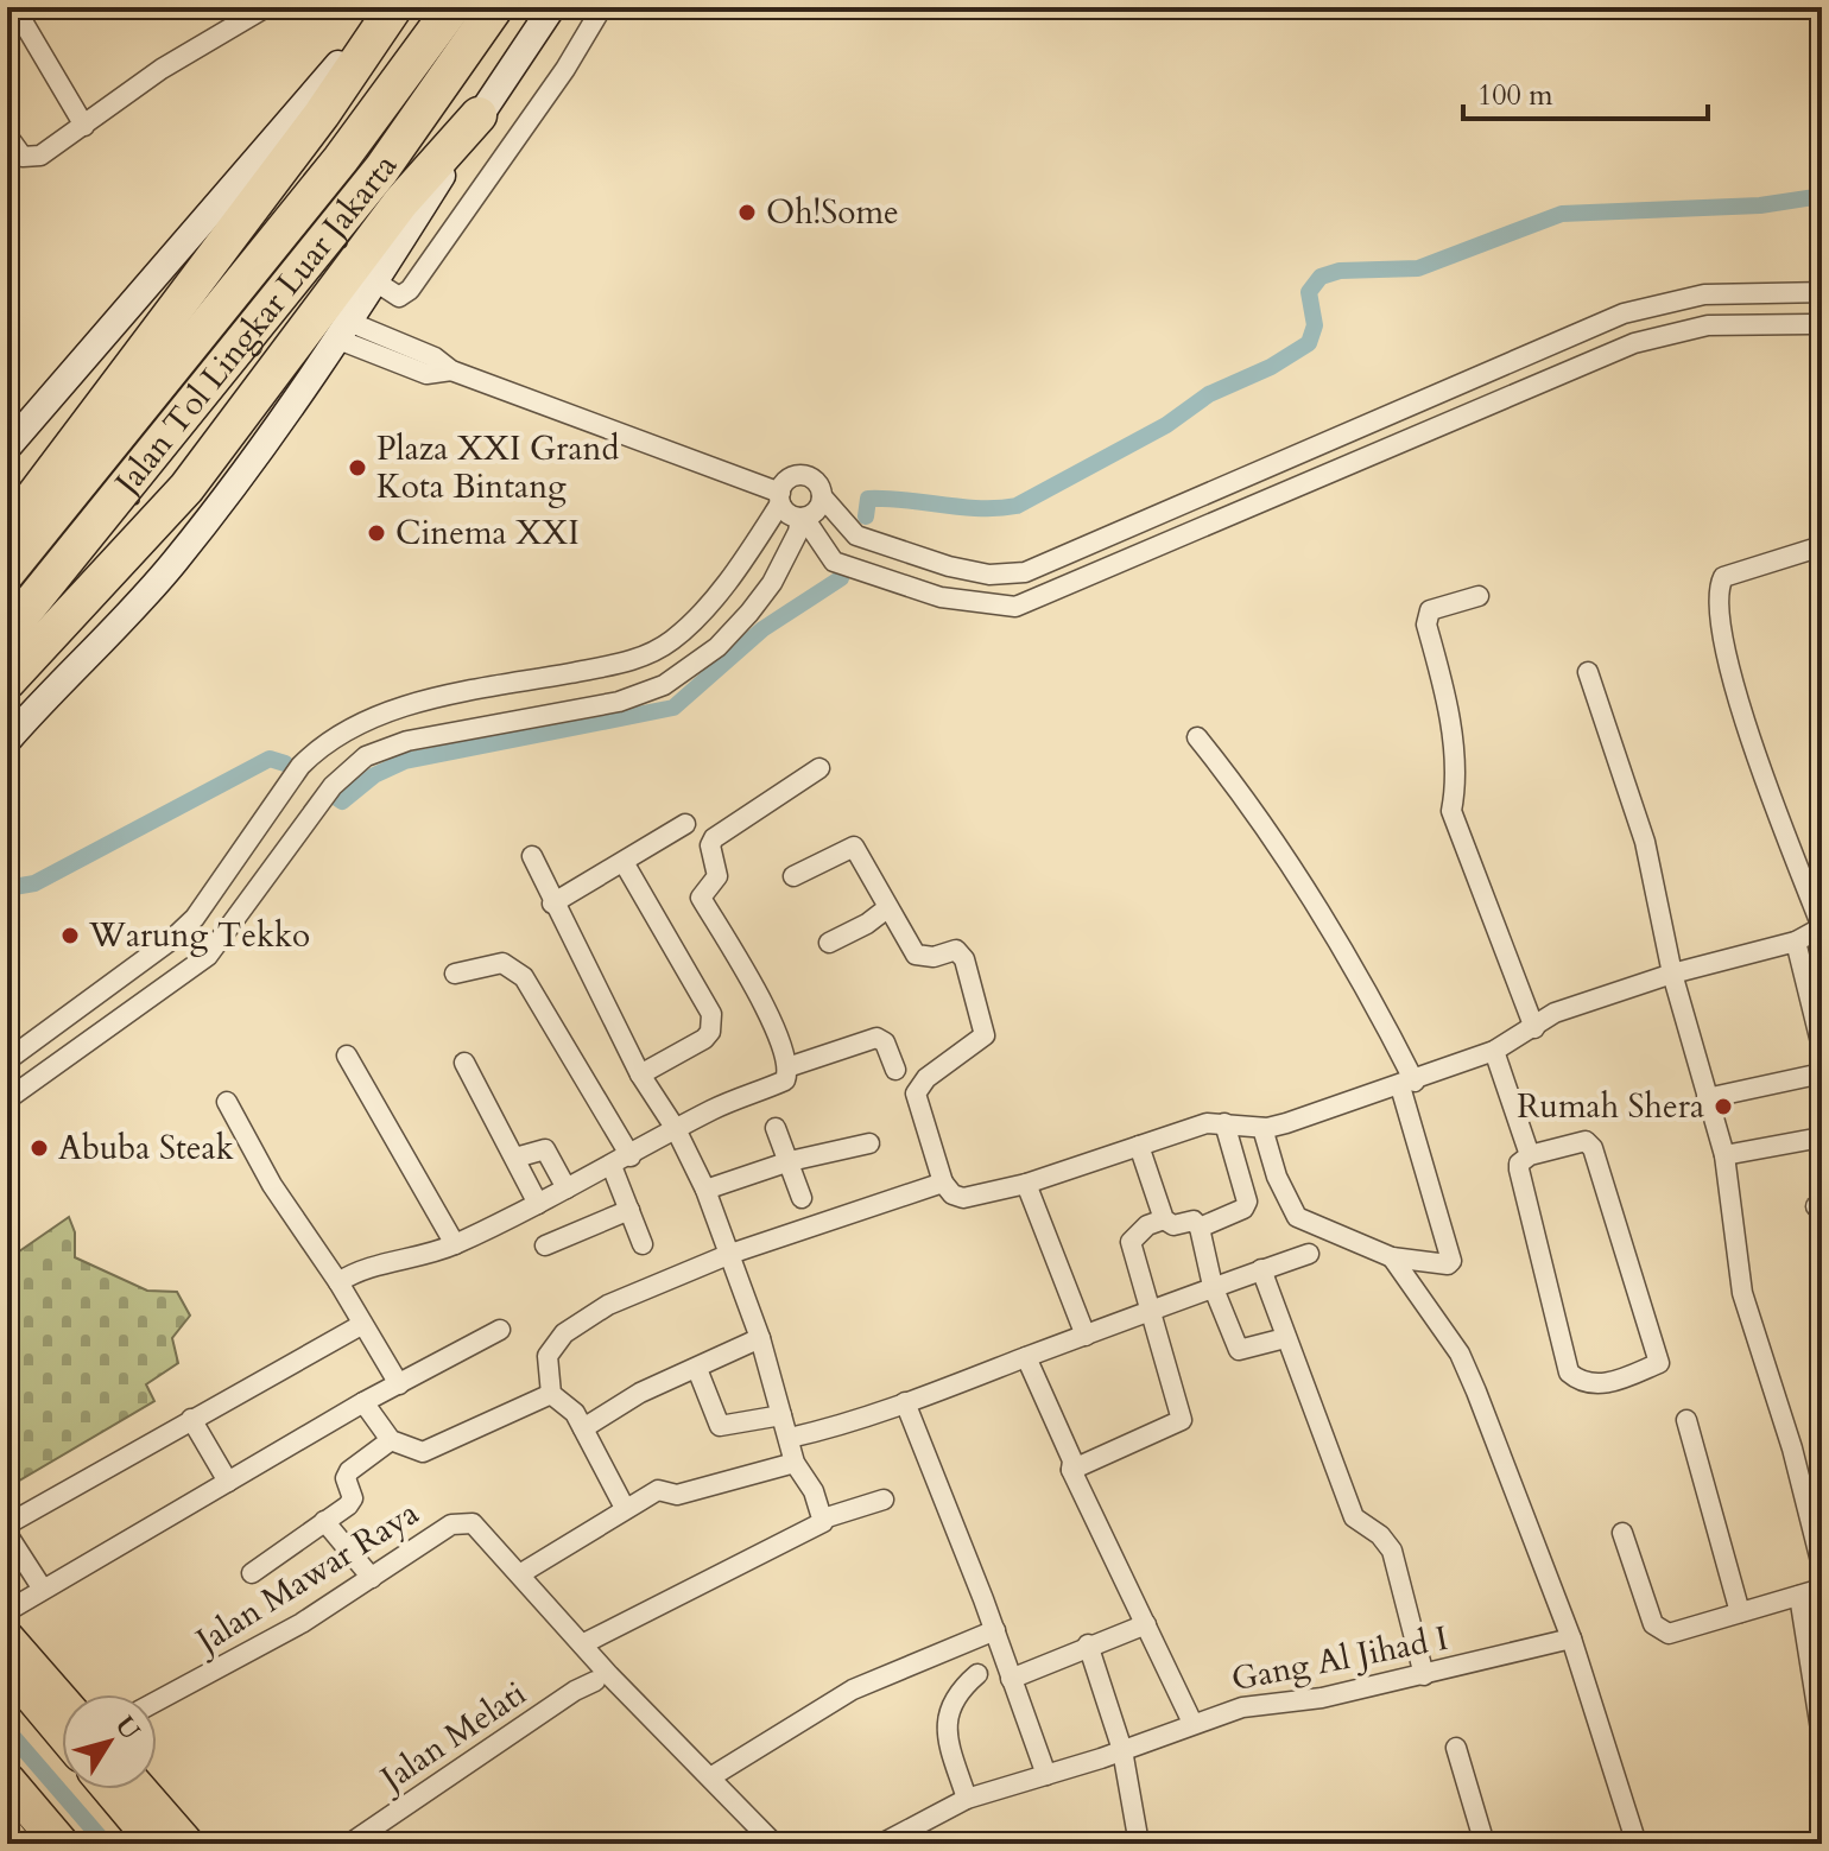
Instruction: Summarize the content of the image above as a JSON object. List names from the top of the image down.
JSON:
{
  "streets": {
    "highway": ["Jalan Tol Lingkar Luar Jakarta"],
    "street": ["Jalan Mawar Raya", "Gang Al Jihad I", "Jalan Melati"]
  },
  "places": [
    "Oh!Some",
    "Plaza XXI Grand Kota Bintang",
    "Cinema XXI",
    "Warung Tekko",
    "Rumah Shera",
    "Abuba Steak"
  ],
  "scale_bar": "100 m",
  "north": "top right"
}
